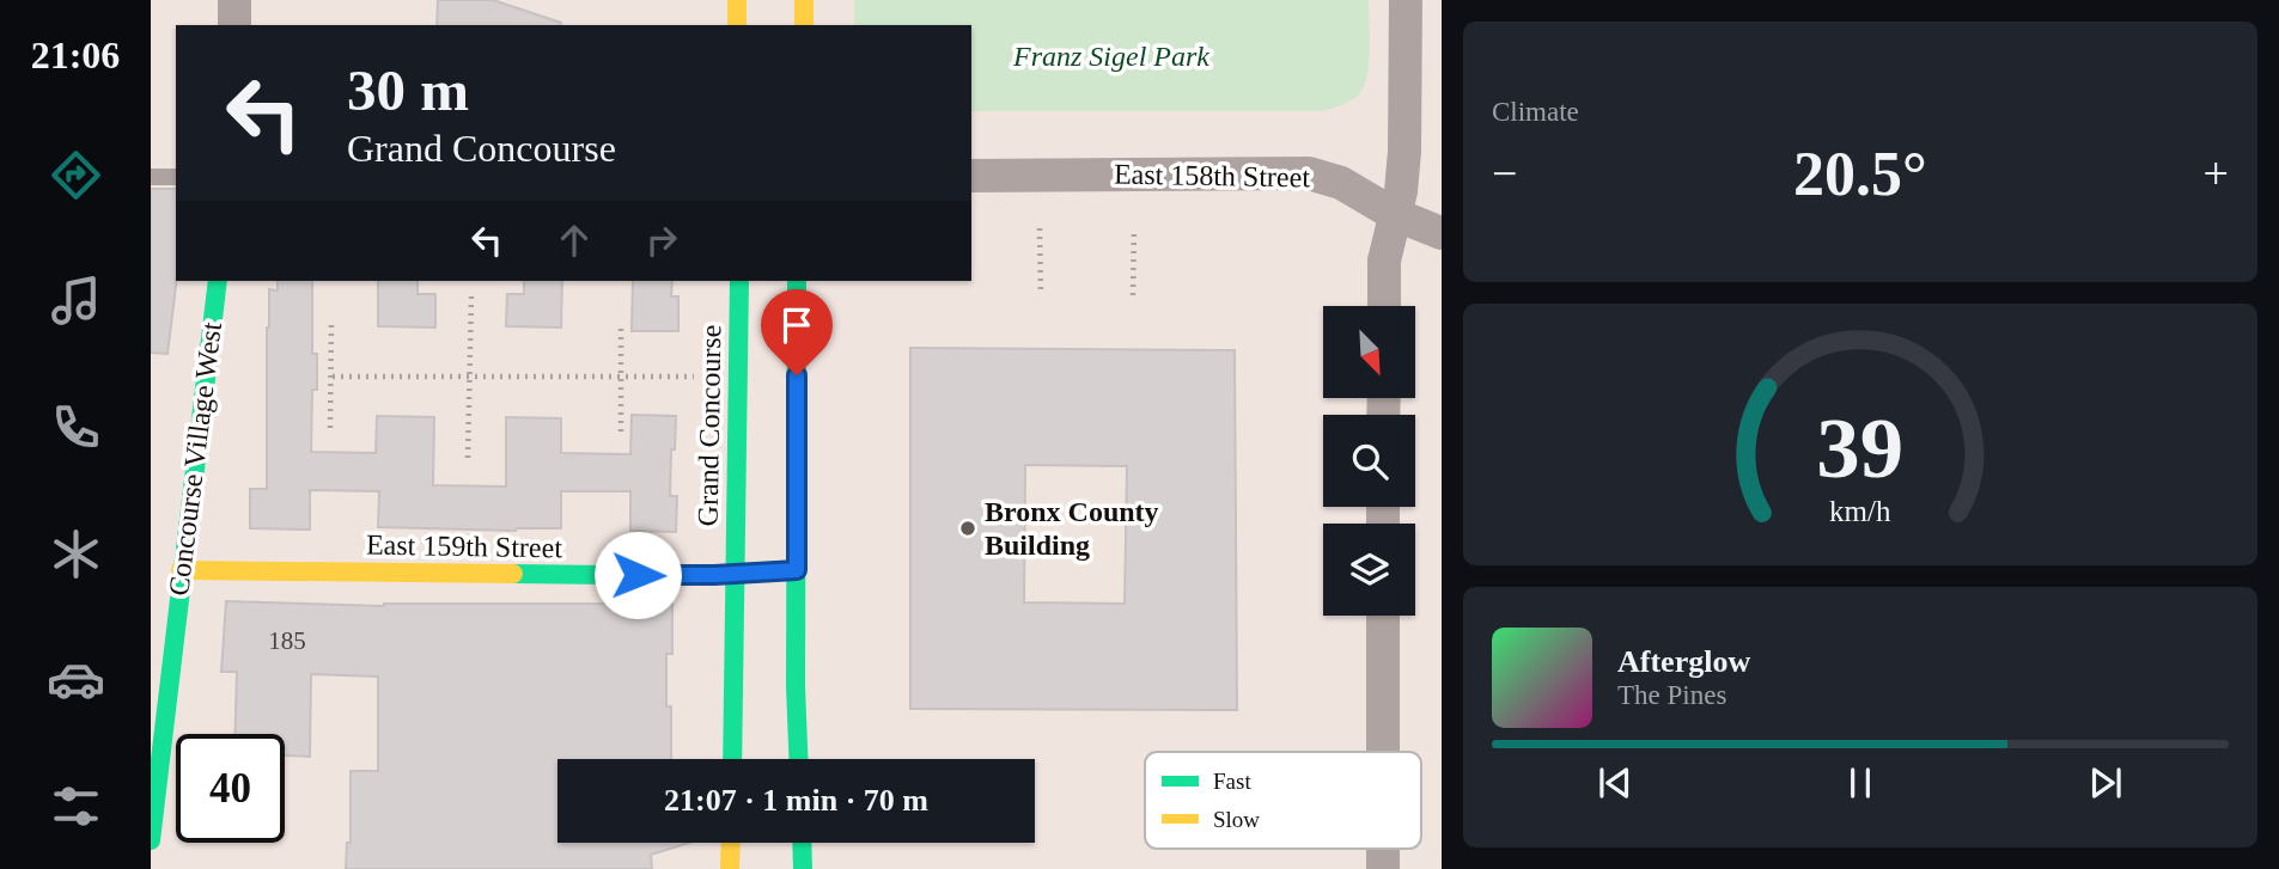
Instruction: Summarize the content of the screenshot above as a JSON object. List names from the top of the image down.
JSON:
{
  "streets": {
    "street": [
      "East 158th Street",
      "Grand Concourse",
      "Concourse Village West",
      "East 159th Street"
    ]
  },
  "crossings": [
    ["Grand Concourse", "East 159th Street"],
    ["Concourse Village West", "East 159th Street"]
  ],
  "parks": ["Franz Sigel Park"],
  "places": ["Bronx County Building"],
  "house_numbers": ["185"],
  "legend": ["Fast", "Slow"],
  "north": "bottom right",
  "page": {
    "tabs": "21:06",
    "tile": "Climate",
    "turn": ["30 m", "Grand Concourse"],
    "heat": ["−", "20.5°", "+"],
    "song": ["Afterglow", "The Pines"],
    "limit": "40",
    "trip": "21:07 · 1 min · 70 m",
    "gauge": ["39", "km/h"]
  }
}
